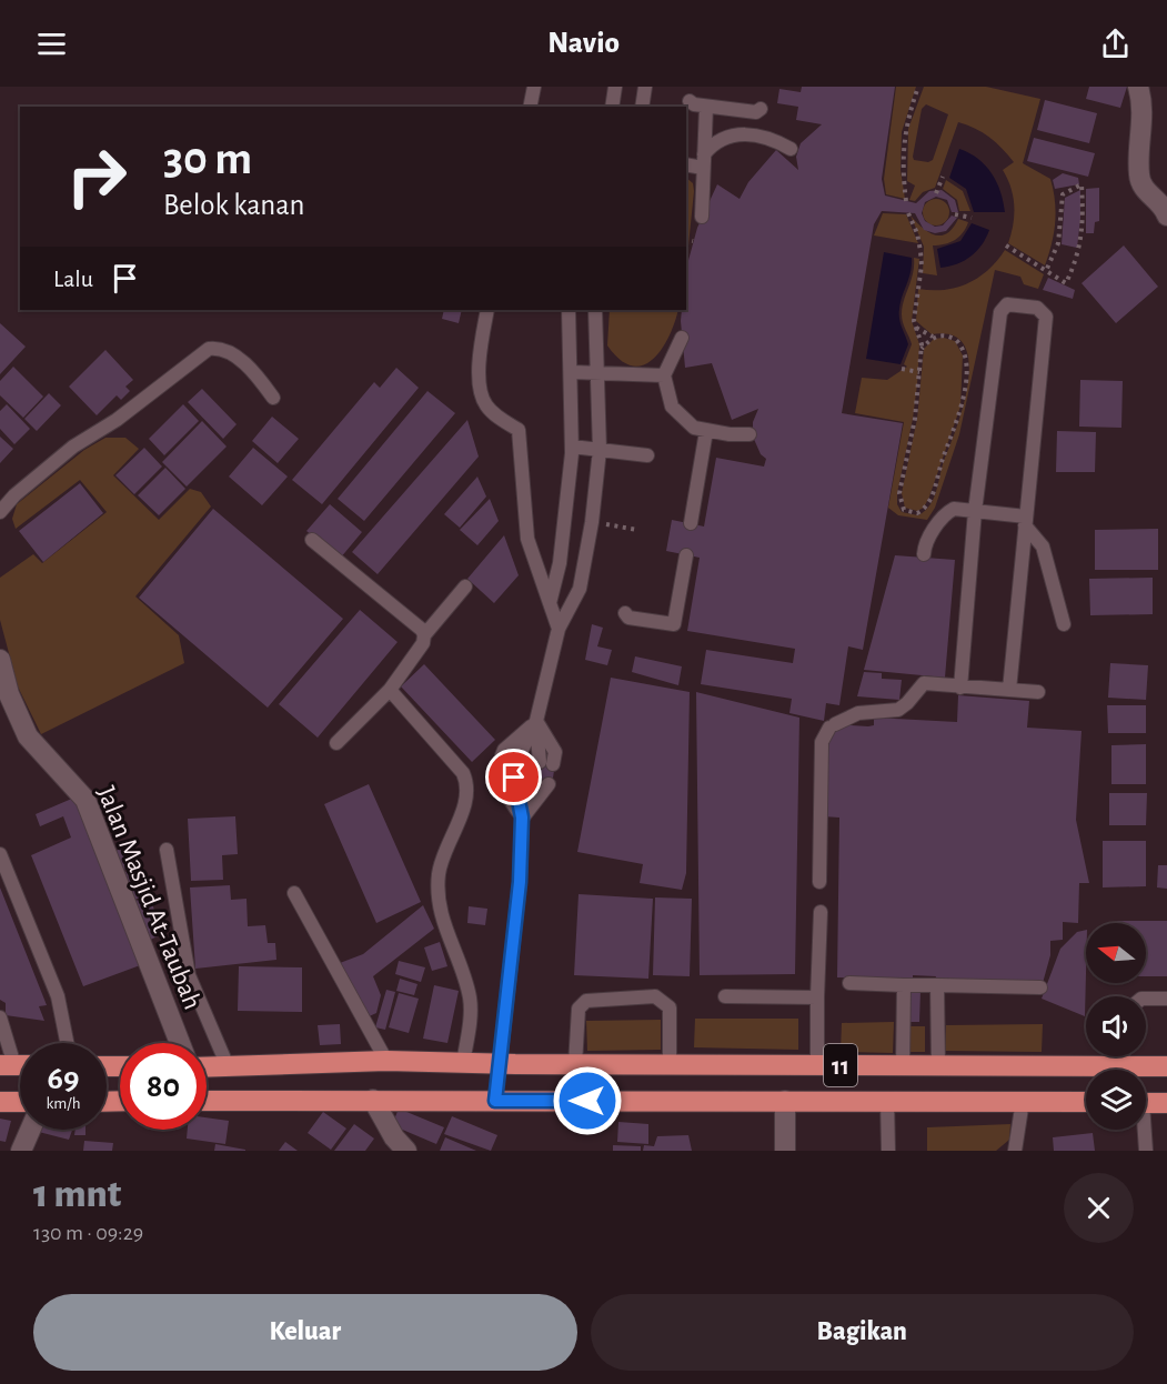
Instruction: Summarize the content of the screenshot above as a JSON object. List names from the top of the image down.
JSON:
{
  "streets": {
    "highway": ["11"],
    "street": ["Jalan Masjid At-Taubah"]
  },
  "north": "left",
  "page": {
    "header": "Navio",
    "turn": ["30 m", "Belok kanan"],
    "then": "Lalu",
    "speed": "69 km/h",
    "limit": "80",
    "heading": ["1 mnt", "130 m · 09:29"],
    "buttons": ["Keluar", "Bagikan"]
  }
}
